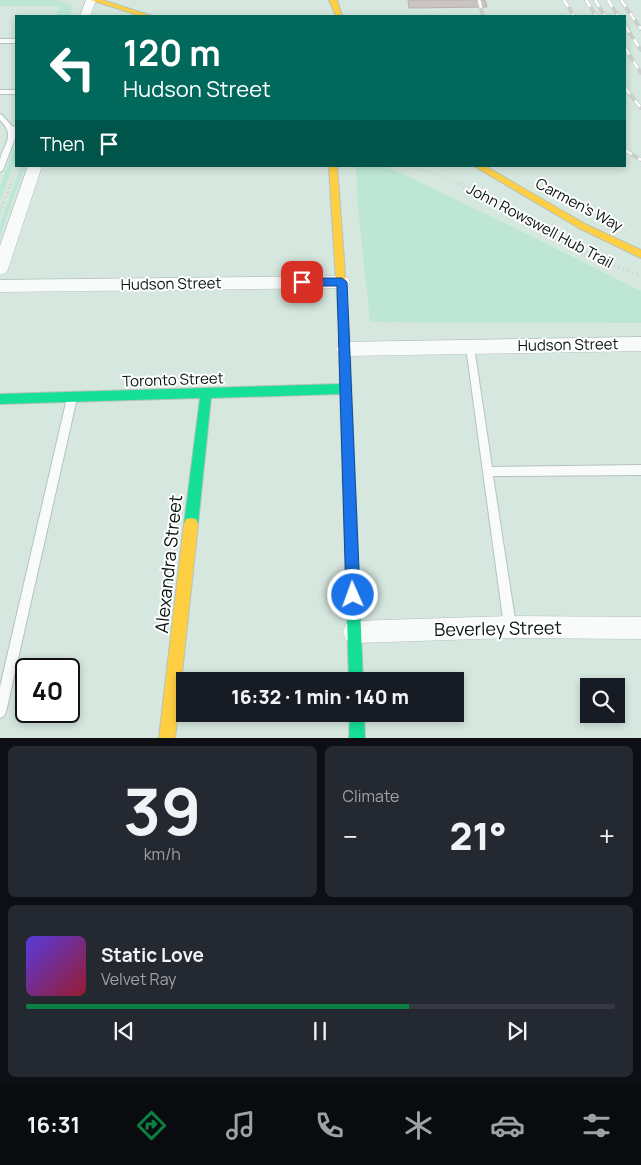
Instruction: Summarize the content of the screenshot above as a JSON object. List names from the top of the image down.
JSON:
{
  "streets": {
    "main road": ["Carmen's Way", "Toronto Street", "Alexandra Street"],
    "street": ["Hudson Street", "Beverley Street"],
    "path": ["John Rowswell Hub Trail"]
  },
  "crossings": [
    ["Toronto Street", "Alexandra Street"]
  ],
  "page": {
    "turn": ["120 m", "Hudson Street"],
    "then": "Then",
    "limit": "40",
    "trip": "16:32 · 1 min · 140 m",
    "tile": [
      ["39", "km/h"],
      "Climate"
    ],
    "heat": ["−", "21°", "+"],
    "song": ["Static Love", "Velvet Ray"],
    "tabs": "16:31"
  }
}
